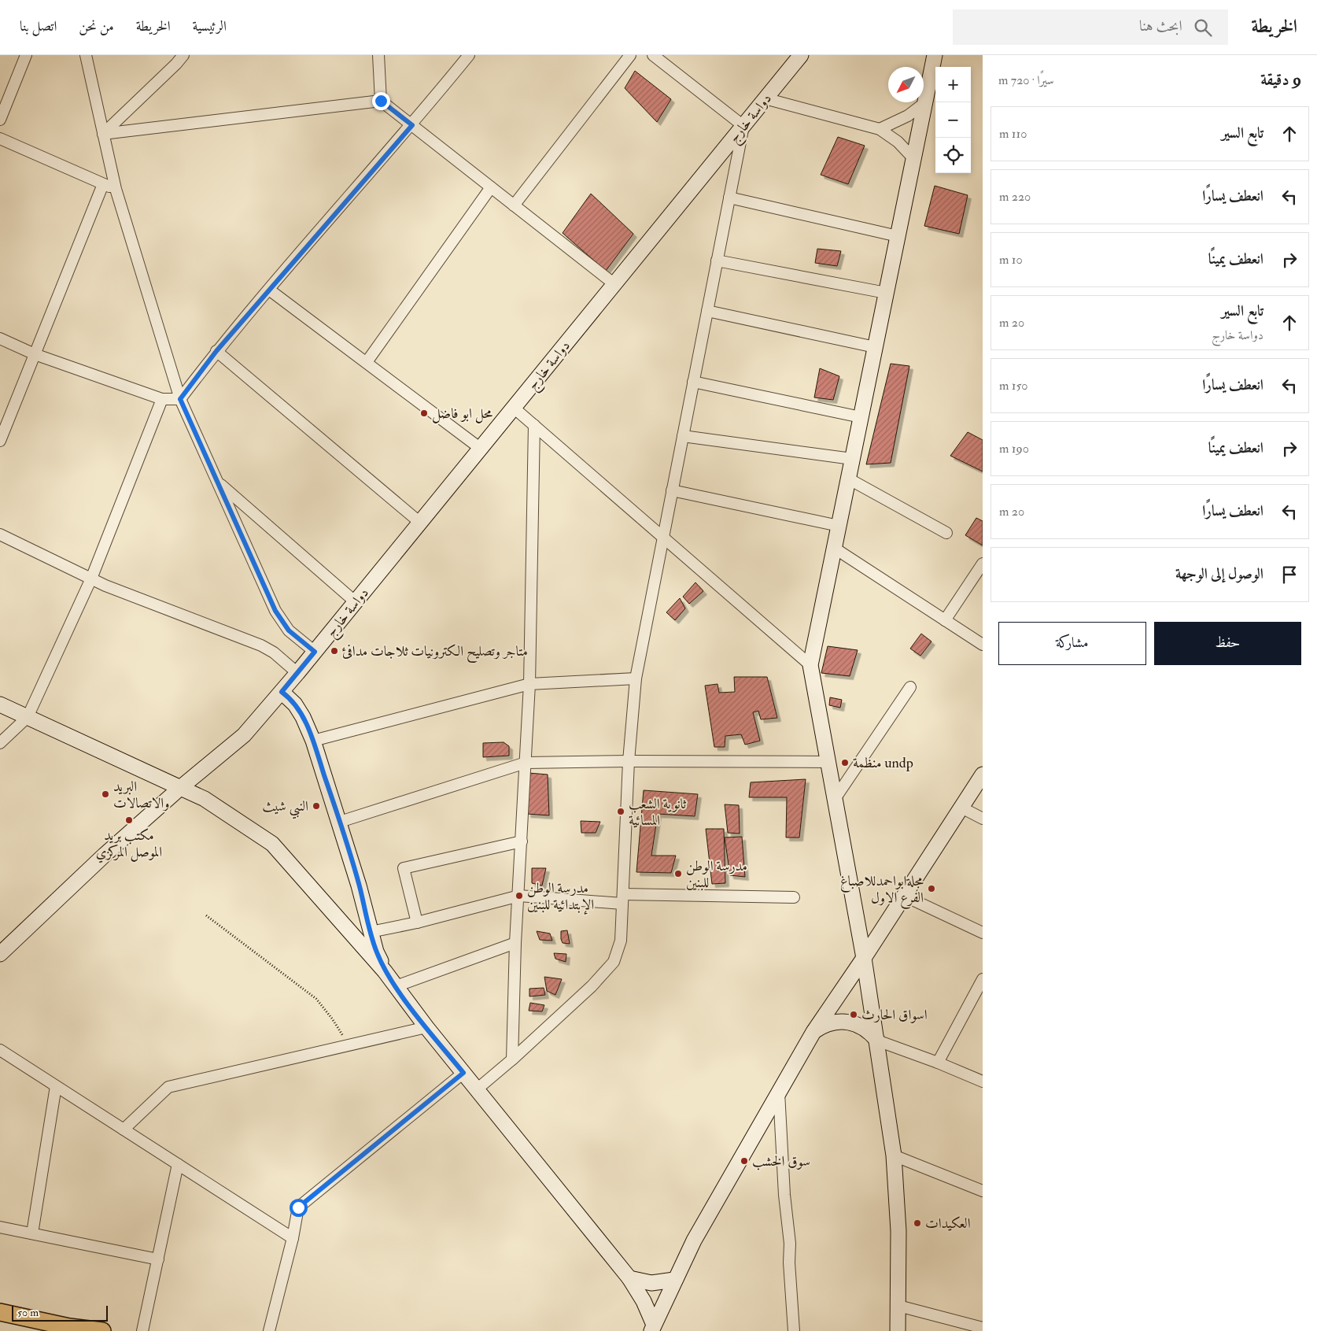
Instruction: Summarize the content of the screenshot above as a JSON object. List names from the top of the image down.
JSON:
{
  "streets": {
    "street": ["دواسة خارج"]
  },
  "places": [
    "محل ابو فاضل",
    "متاجر وتصليح الكترونيات ثلاجات مدافئ",
    "منظمة undp",
    "البريد والاتصالات",
    "النبي شيث",
    "ثانوية الشعب المسائية",
    "مكتب بريد الموصل المركزي",
    "مدرسة الوطن للبنين",
    "مجلةابواحمدللاصباغ الفرع الاول",
    "مدرسة الوطن الإبتدائية للبنين",
    "اسواق الحارث",
    "سوق الخشب",
    "العكيدات"
  ],
  "scale_bar": "50 m",
  "north": "bottom left",
  "page": {
    "header": "الخريطة",
    "search": "ابحث هنا",
    "nav": [
      "الرئيسية",
      "الخريطة",
      "من نحن",
      "اتصل بنا"
    ],
    "heading": ["9 دقيقة", "سيرًا · 720 m"],
    "map_buttons": ["+", "−"],
    "list": [
      ["تابع السير", "110 m"],
      ["انعطف يسارًا", "220 m"],
      ["انعطف يمينًا", "10 m"],
      ["تابع السير", "دواسة خارج", "20 m"],
      ["انعطف يسارًا", "150 m"],
      ["انعطف يمينًا", "190 m"],
      ["انعطف يسارًا", "20 m"],
      "الوصول إلى الوجهة"
    ],
    "buttons": ["حفظ", "مشاركة"],
    "scale": "50 m"
  }
}
